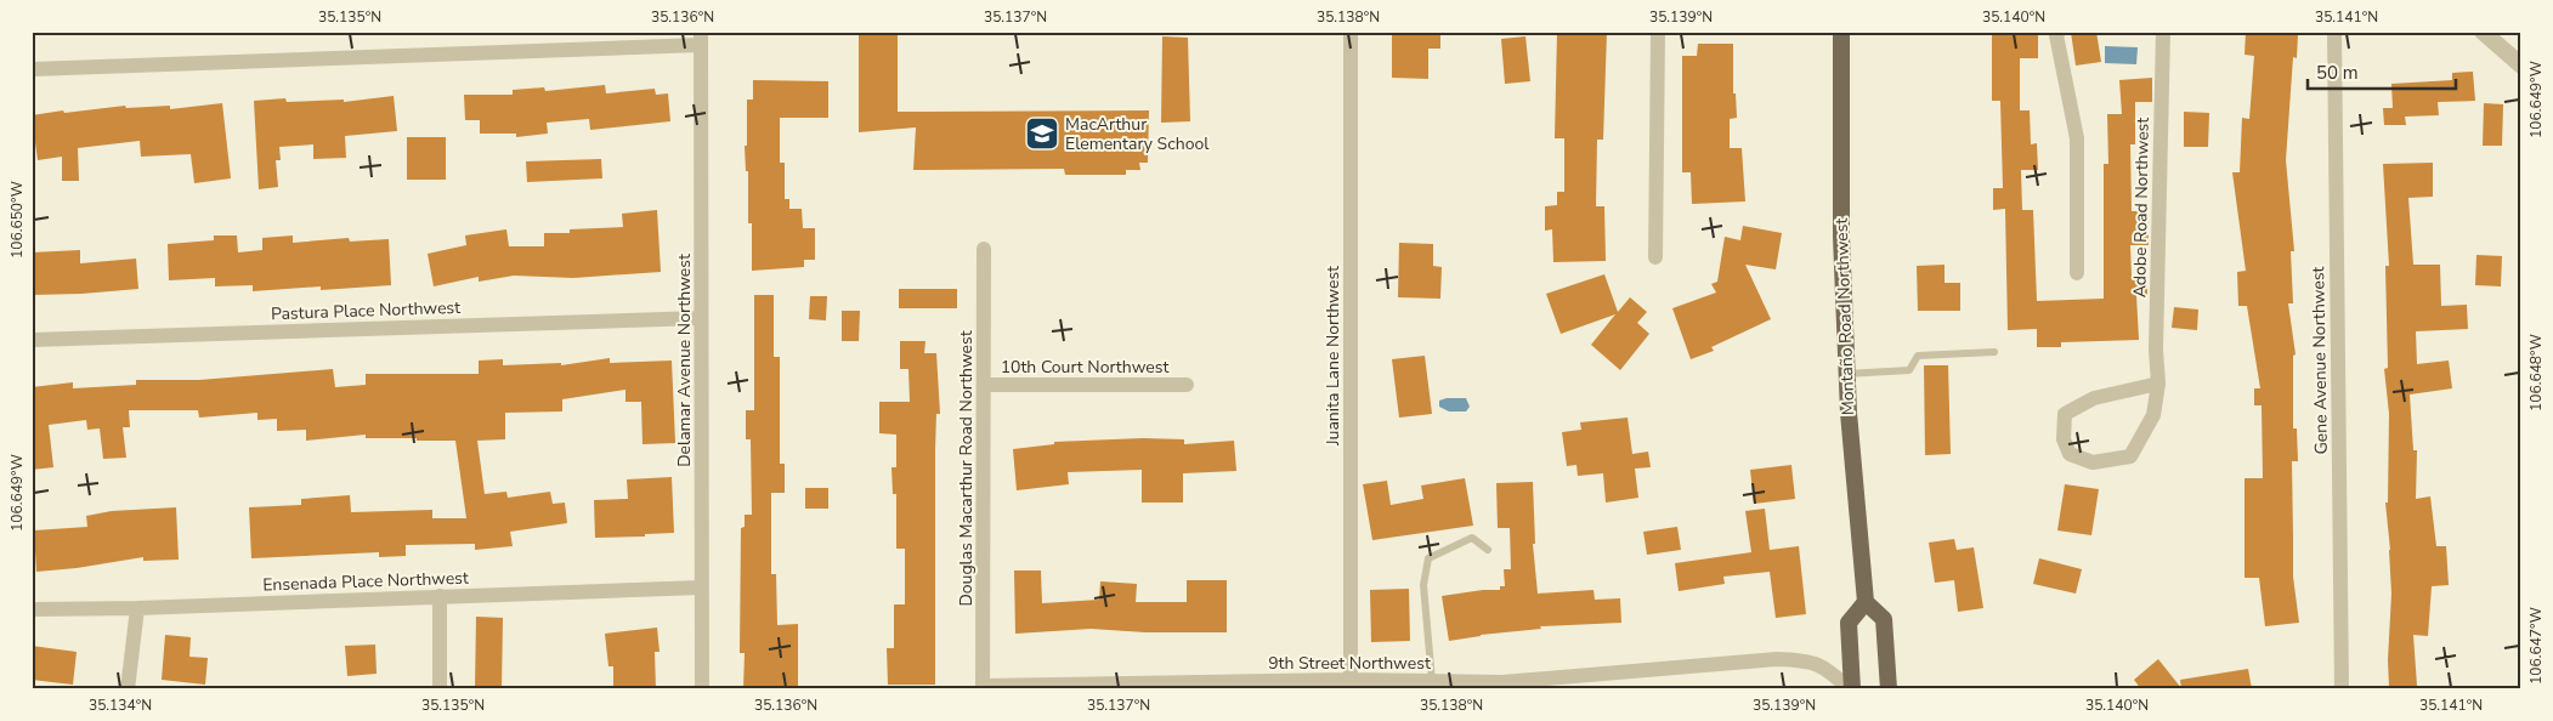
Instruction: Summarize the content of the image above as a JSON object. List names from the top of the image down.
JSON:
{
  "streets": {
    "main road": ["Montaño Road Northwest"],
    "street": [
      "Adobe Road Northwest",
      "Pastura Place Northwest",
      "Juanita Lane Northwest",
      "Delamar Avenue Northwest",
      "Gene Avenue Northwest",
      "10th Court Northwest",
      "Douglas Macarthur Road Northwest",
      "Ensenada Place Northwest",
      "9th Street Northwest"
    ]
  },
  "crossings": [
    ["Pastura Place Northwest", "Delamar Avenue Northwest"],
    ["Juanita Lane Northwest", "9th Street Northwest"],
    ["Delamar Avenue Northwest", "Ensenada Place Northwest"],
    ["10th Court Northwest", "Douglas Macarthur Road Northwest"],
    ["Douglas Macarthur Road Northwest", "9th Street Northwest"]
  ],
  "places": {
    "school or university": ["MacArthur Elementary School"]
  },
  "scale_bar": "50 m",
  "coordinates": [
    "35.135°N",
    "35.136°N",
    "35.137°N",
    "35.138°N",
    "35.139°N",
    "35.140°N",
    "35.141°N",
    "106.649°W",
    "106.650°W",
    "106.648°W",
    "106.647°W",
    "35.134°N"
  ]
}
